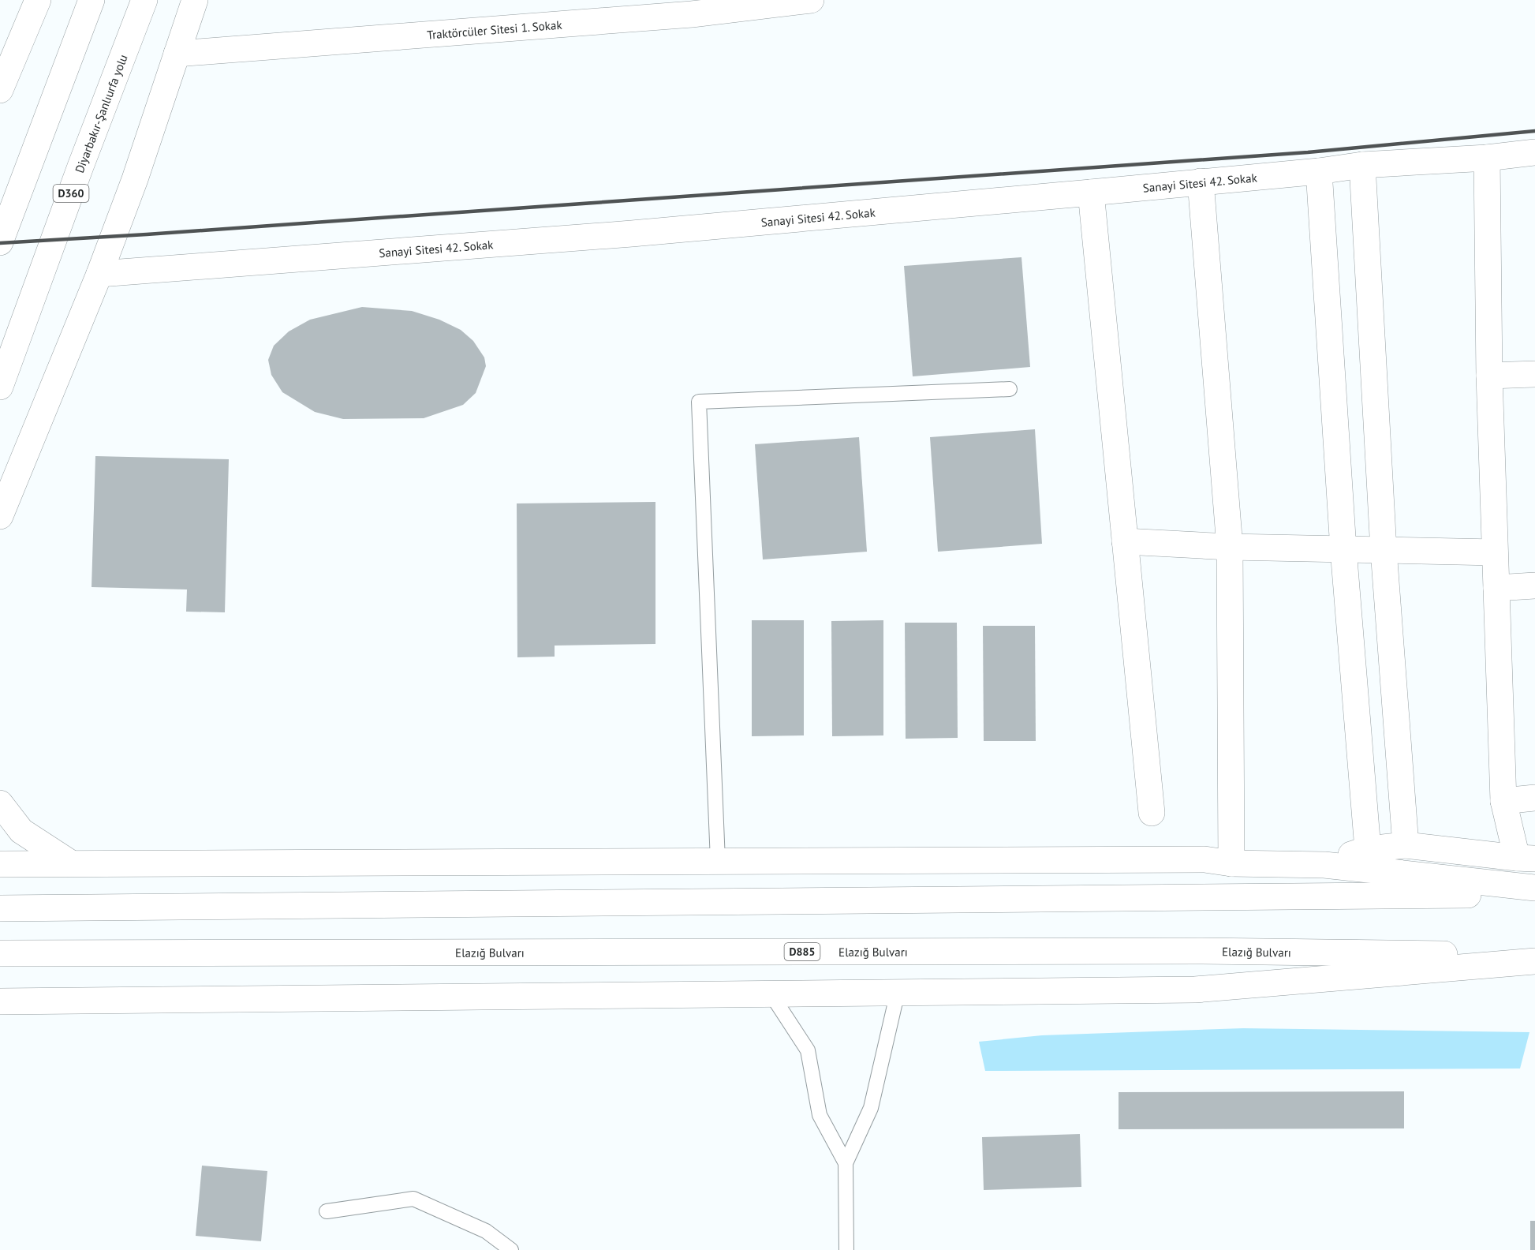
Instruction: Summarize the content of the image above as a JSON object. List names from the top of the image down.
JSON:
{
  "streets": {
    "main road": [
      "Traktörcüler Sitesi 1. Sokak",
      "Diyarbakır-Şanlıurfa yolu",
      "Sanayi Sitesi 42. Sokak",
      "D360",
      "D885",
      "Elazığ Bulvarı"
    ]
  }
}
